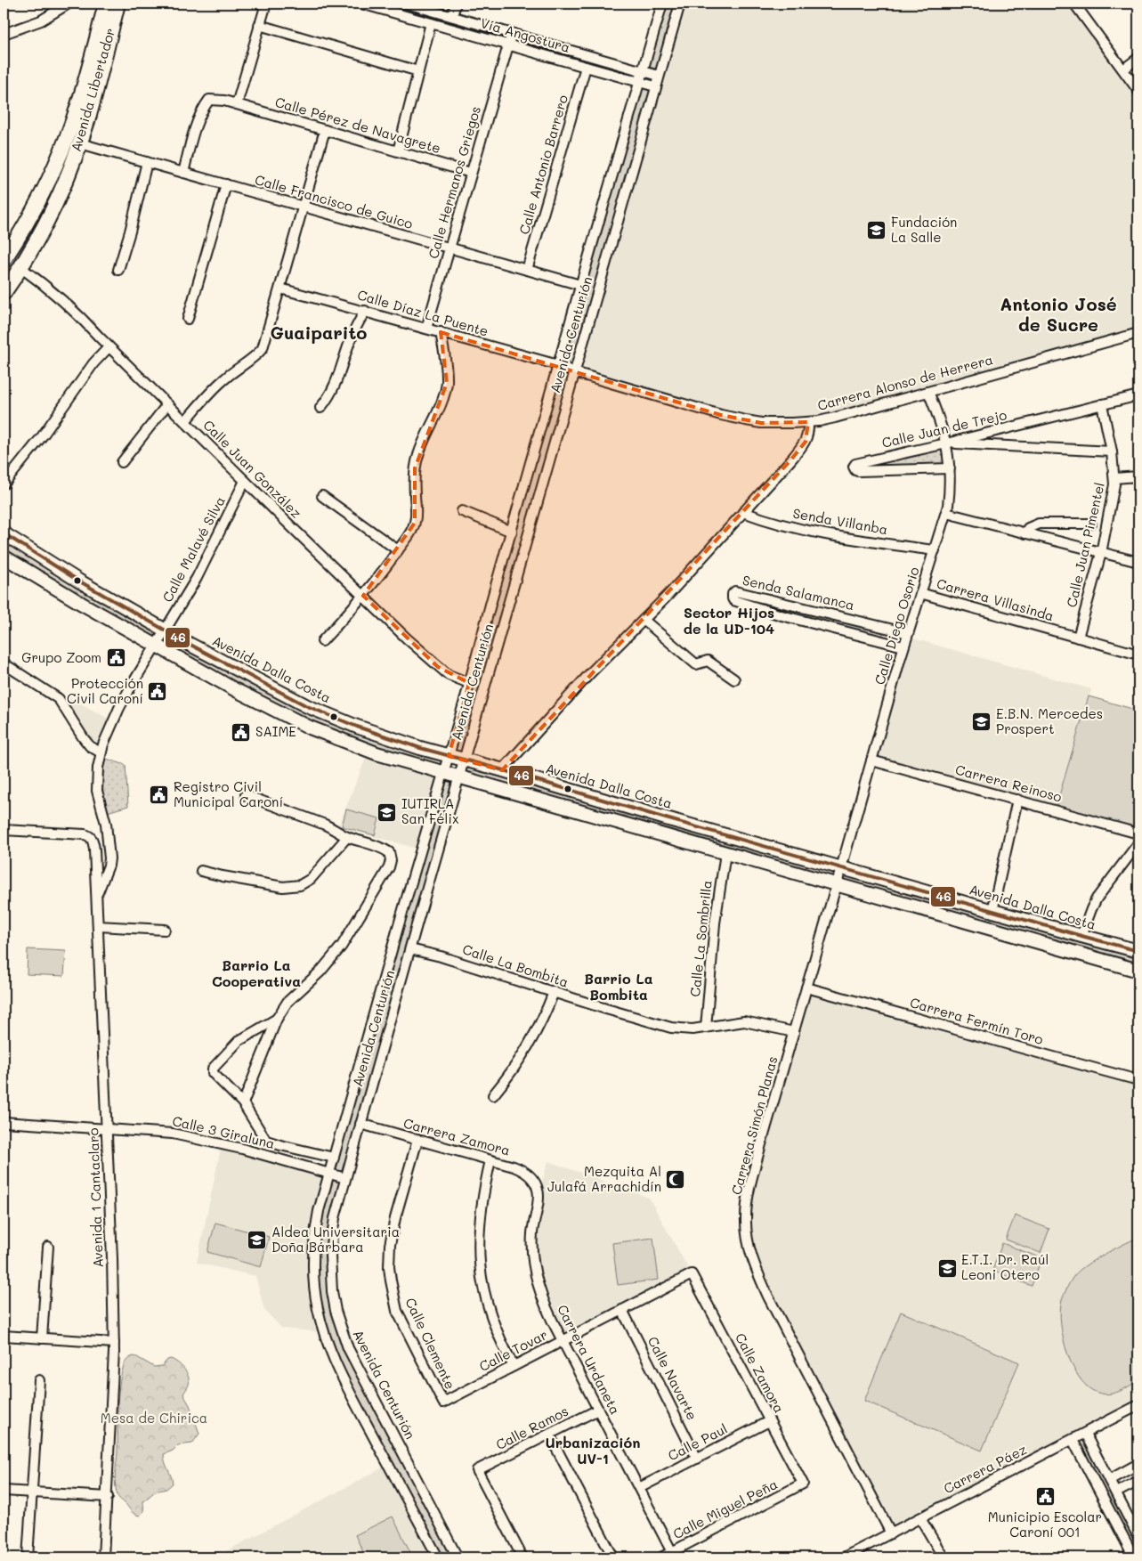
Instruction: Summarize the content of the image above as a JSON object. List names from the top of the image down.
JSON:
{
  "streets": {
    "main road": ["Avenida Libertador"],
    "street": [
      "Vía Angostura",
      "Calle Pérez de Navagrete",
      "Calle Antonio Barrero",
      "Calle Hermanos Griegos",
      "Calle Francisco de Guico",
      "Calle Díaz La Puente",
      "Avenida Centurión",
      "Carrera Alonso de Herrera",
      "Calle Juan de Trejo",
      "Calle Juan González",
      "Senda Villanba",
      "Calle Juan Pimentel",
      "Calle Malavé Silva",
      "Senda Salamanca",
      "Carrera Villasinda",
      "Calle Diego Osorio",
      "Avenida Dalla Costa",
      "Carrera Reinoso",
      "Calle La Sombrilla",
      "Calle La Bombita",
      "Carrera Fermín Toro",
      "Carrera Simón Planas",
      "Calle 3 Giraluna",
      "Carrera Zamora",
      "Avenida 1 Cantaclaro",
      "Calle Clemente",
      "Calle Tovar",
      "Carrera Urdaneta",
      "Calle Zamora",
      "Calle Navarte",
      "Calle Ramos",
      "Calle Paul",
      "Carrera Páez",
      "Calle Miguel Peña"
    ]
  },
  "crossings": [
    ["Vía Angostura", "Calle Antonio Barrero"],
    ["Vía Angostura", "Calle Hermanos Griegos"],
    ["Vía Angostura", "Avenida Centurión"],
    ["Avenida Libertador", "Calle Francisco de Guico"],
    ["Avenida Libertador", "Calle Juan González"],
    ["Calle Pérez de Navagrete", "Calle Hermanos Griegos"],
    ["Calle Pérez de Navagrete", "Calle Francisco de Guico"],
    ["Calle Antonio Barrero", "Calle Francisco de Guico"],
    ["Calle Hermanos Griegos", "Calle Francisco de Guico"],
    ["Calle Hermanos Griegos", "Calle Díaz La Puente"],
    ["Calle Francisco de Guico", "Avenida Centurión"],
    ["Calle Díaz La Puente", "Avenida Centurión"],
    ["Calle Díaz La Puente", "Carrera Alonso de Herrera"],
    ["Avenida Centurión", "Carrera Alonso de Herrera"],
    ["Avenida Centurión", "Calle Juan González"],
    ["Avenida Centurión", "Avenida Dalla Costa"],
    ["Avenida Centurión", "Calle La Bombita"],
    ["Avenida Centurión", "Calle 3 Giraluna"],
    ["Avenida Centurión", "Carrera Zamora"],
    ["Carrera Alonso de Herrera", "Calle Diego Osorio"],
    ["Calle Juan de Trejo", "Calle Juan Pimentel"],
    ["Calle Juan de Trejo", "Calle Diego Osorio"],
    ["Calle Juan González", "Calle Malavé Silva"],
    ["Senda Villanba", "Calle Diego Osorio"],
    ["Calle Juan Pimentel", "Carrera Villasinda"],
    ["Calle Malavé Silva", "Avenida Dalla Costa"],
    ["Calle Malavé Silva", "Avenida 1 Cantaclaro"],
    ["Senda Salamanca", "Calle Diego Osorio"],
    ["Carrera Villasinda", "Calle Diego Osorio"],
    ["Calle Diego Osorio", "Avenida Dalla Costa"],
    ["Calle Diego Osorio", "Carrera Reinoso"],
    ["Calle Diego Osorio", "Carrera Simón Planas"],
    ["Calle La Sombrilla", "Calle La Bombita"],
    ["Calle La Bombita", "Carrera Simón Planas"],
    ["Carrera Fermín Toro", "Carrera Simón Planas"],
    ["Carrera Simón Planas", "Carrera Páez"],
    ["Calle 3 Giraluna", "Avenida 1 Cantaclaro"],
    ["Carrera Zamora", "Calle Clemente"],
    ["Carrera Zamora", "Carrera Urdaneta"],
    ["Calle Clemente", "Calle Tovar"],
    ["Calle Tovar", "Carrera Urdaneta"],
    ["Calle Tovar", "Calle Zamora"],
    ["Calle Tovar", "Calle Navarte"],
    ["Carrera Urdaneta", "Calle Ramos"],
    ["Carrera Urdaneta", "Calle Paul"],
    ["Carrera Urdaneta", "Calle Miguel Peña"],
    ["Calle Zamora", "Calle Paul"],
    ["Calle Zamora", "Calle Miguel Peña"],
    ["Calle Navarte", "Calle Paul"]
  ],
  "districts": [
    "Antonio José de Sucre",
    "Guaiparito",
    "Sector Hijos de la UD-104",
    "Barrio La Cooperativa",
    "Barrio La Bombita",
    "Urbanización UV-1"
  ],
  "parks": ["Mesa de Chirica"],
  "places": {
    "school or university": [
      "Fundación La Salle",
      "E.B.N. Mercedes Prospert",
      "IUTIRLA San Félix",
      "Aldea Universitaria Doña Bárbara",
      "E.T.I. Dr. Raúl Leoni Otero"
    ],
    "public building": [
      "Grupo Zoom",
      "Protección Civil Caroní",
      "SAIME",
      "Registro Civil Municipal Caroní",
      "Municipio Escolar Caroní 001"
    ],
    "mosque": ["Mezquita Al Julafá Arrachidín"]
  },
  "lines": ["transit line 46"]
}
